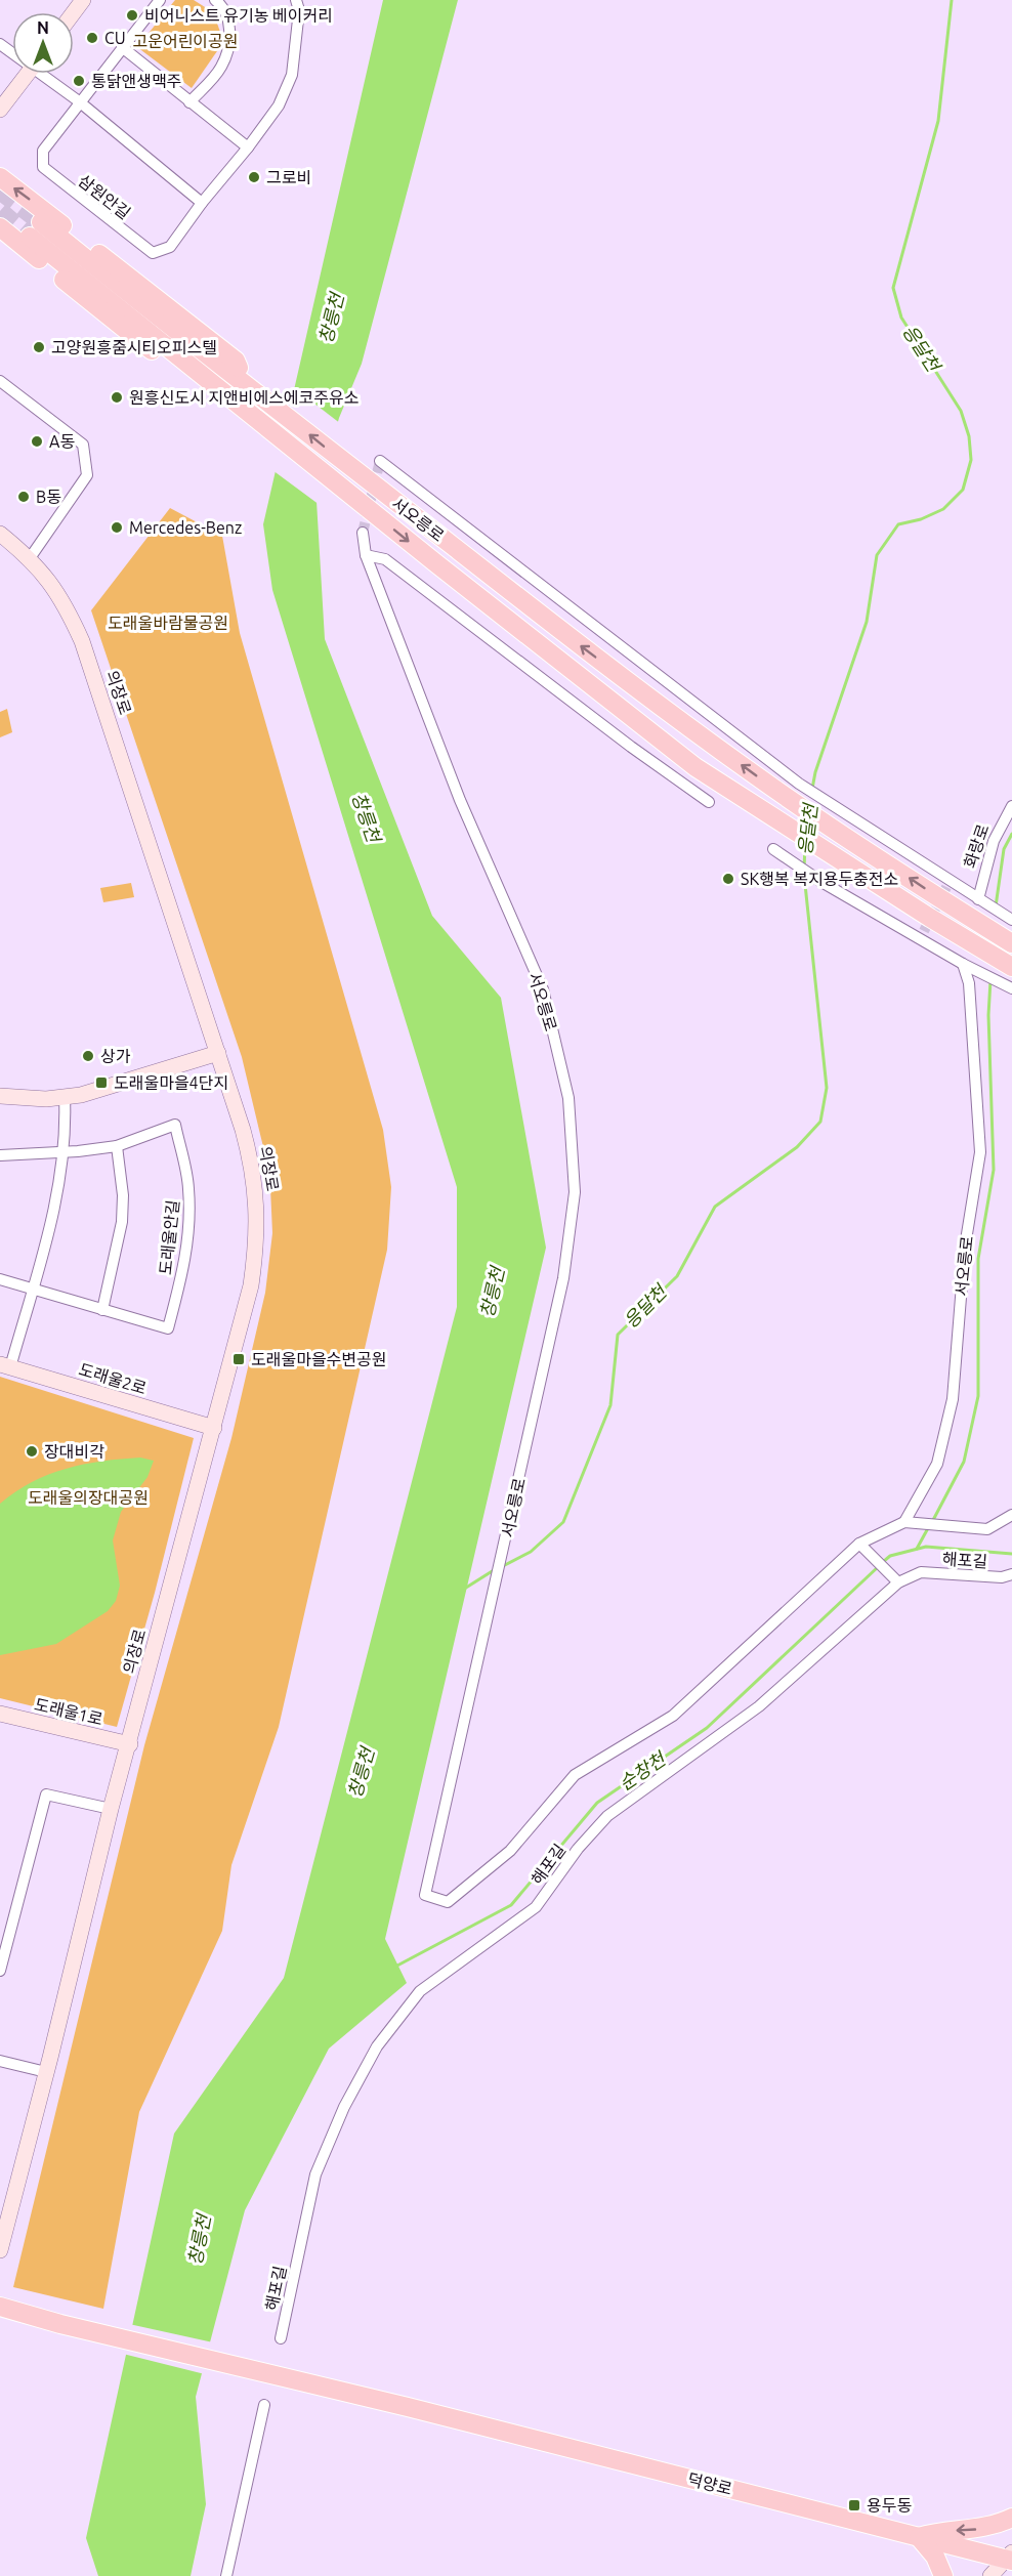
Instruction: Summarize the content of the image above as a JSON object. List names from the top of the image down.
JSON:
{
  "streets": {
    "main road": ["서오릉로", "덕양로"],
    "street": [
      "삼원안길",
      "의장로",
      "화랑로",
      "도래울안길",
      "도래울2로",
      "해포길",
      "도래울1로"
    ]
  },
  "crossings": [
    ["의장로", "도래울2로"],
    ["의장로", "도래울1로"]
  ],
  "water": ["창릉천", "응달천", "순창천"],
  "parks": ["고운어린이공원", "도래울바람물공원", "도래울의장대공원"],
  "places": {
    "other": [
      "비어니스트 유기농 베이커리",
      "CU",
      "통닭앤생맥주",
      "그로비",
      "고양원흥줌시티오피스텔",
      "원흥신도시 지앤비에스에코주유소",
      "A동",
      "B동",
      "Mercedes-Benz",
      "SK행복 복지용두충전소",
      "상가",
      "장대비각"
    ],
    "transit": ["도래울마을4단지", "도래울마을수변공원", "용두동"]
  },
  "north": "top"
}
